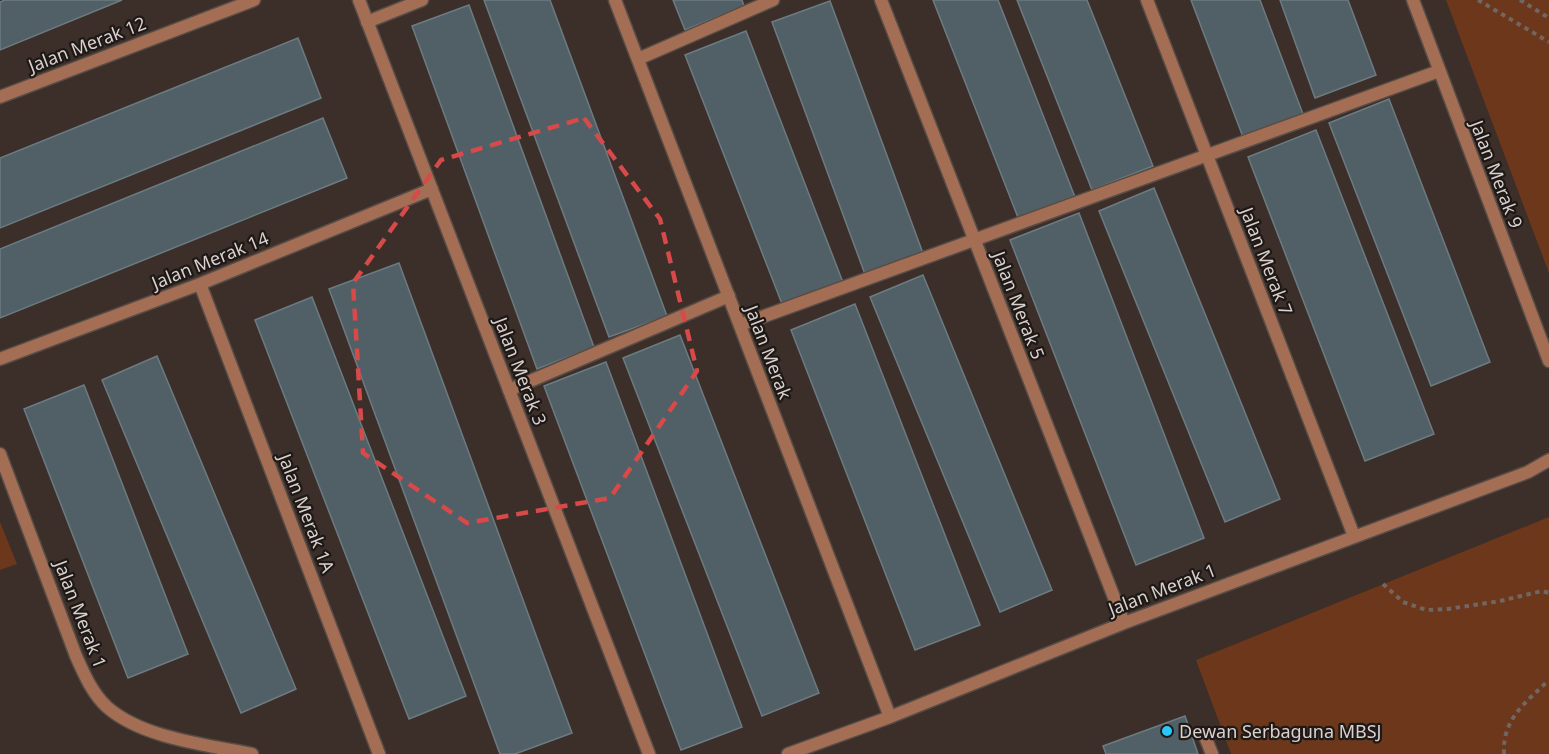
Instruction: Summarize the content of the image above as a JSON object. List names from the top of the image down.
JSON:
{
  "streets": {
    "street": [
      "Jalan Merak 12",
      "Jalan Merak 9",
      "Jalan Merak 14",
      "Jalan Merak 7",
      "Jalan Merak 5",
      "Jalan Merak",
      "Jalan Merak 3",
      "Jalan Merak 1A",
      "Jalan Merak 1"
    ]
  },
  "crossings": [
    ["Jalan Merak 14", "Jalan Merak 3"],
    ["Jalan Merak 14", "Jalan Merak 1A"],
    ["Jalan Merak 7", "Jalan Merak 1"],
    ["Jalan Merak 5", "Jalan Merak 1"],
    ["Jalan Merak", "Jalan Merak 1"]
  ],
  "places": ["Dewan Serbaguna MBSJ"]
}
